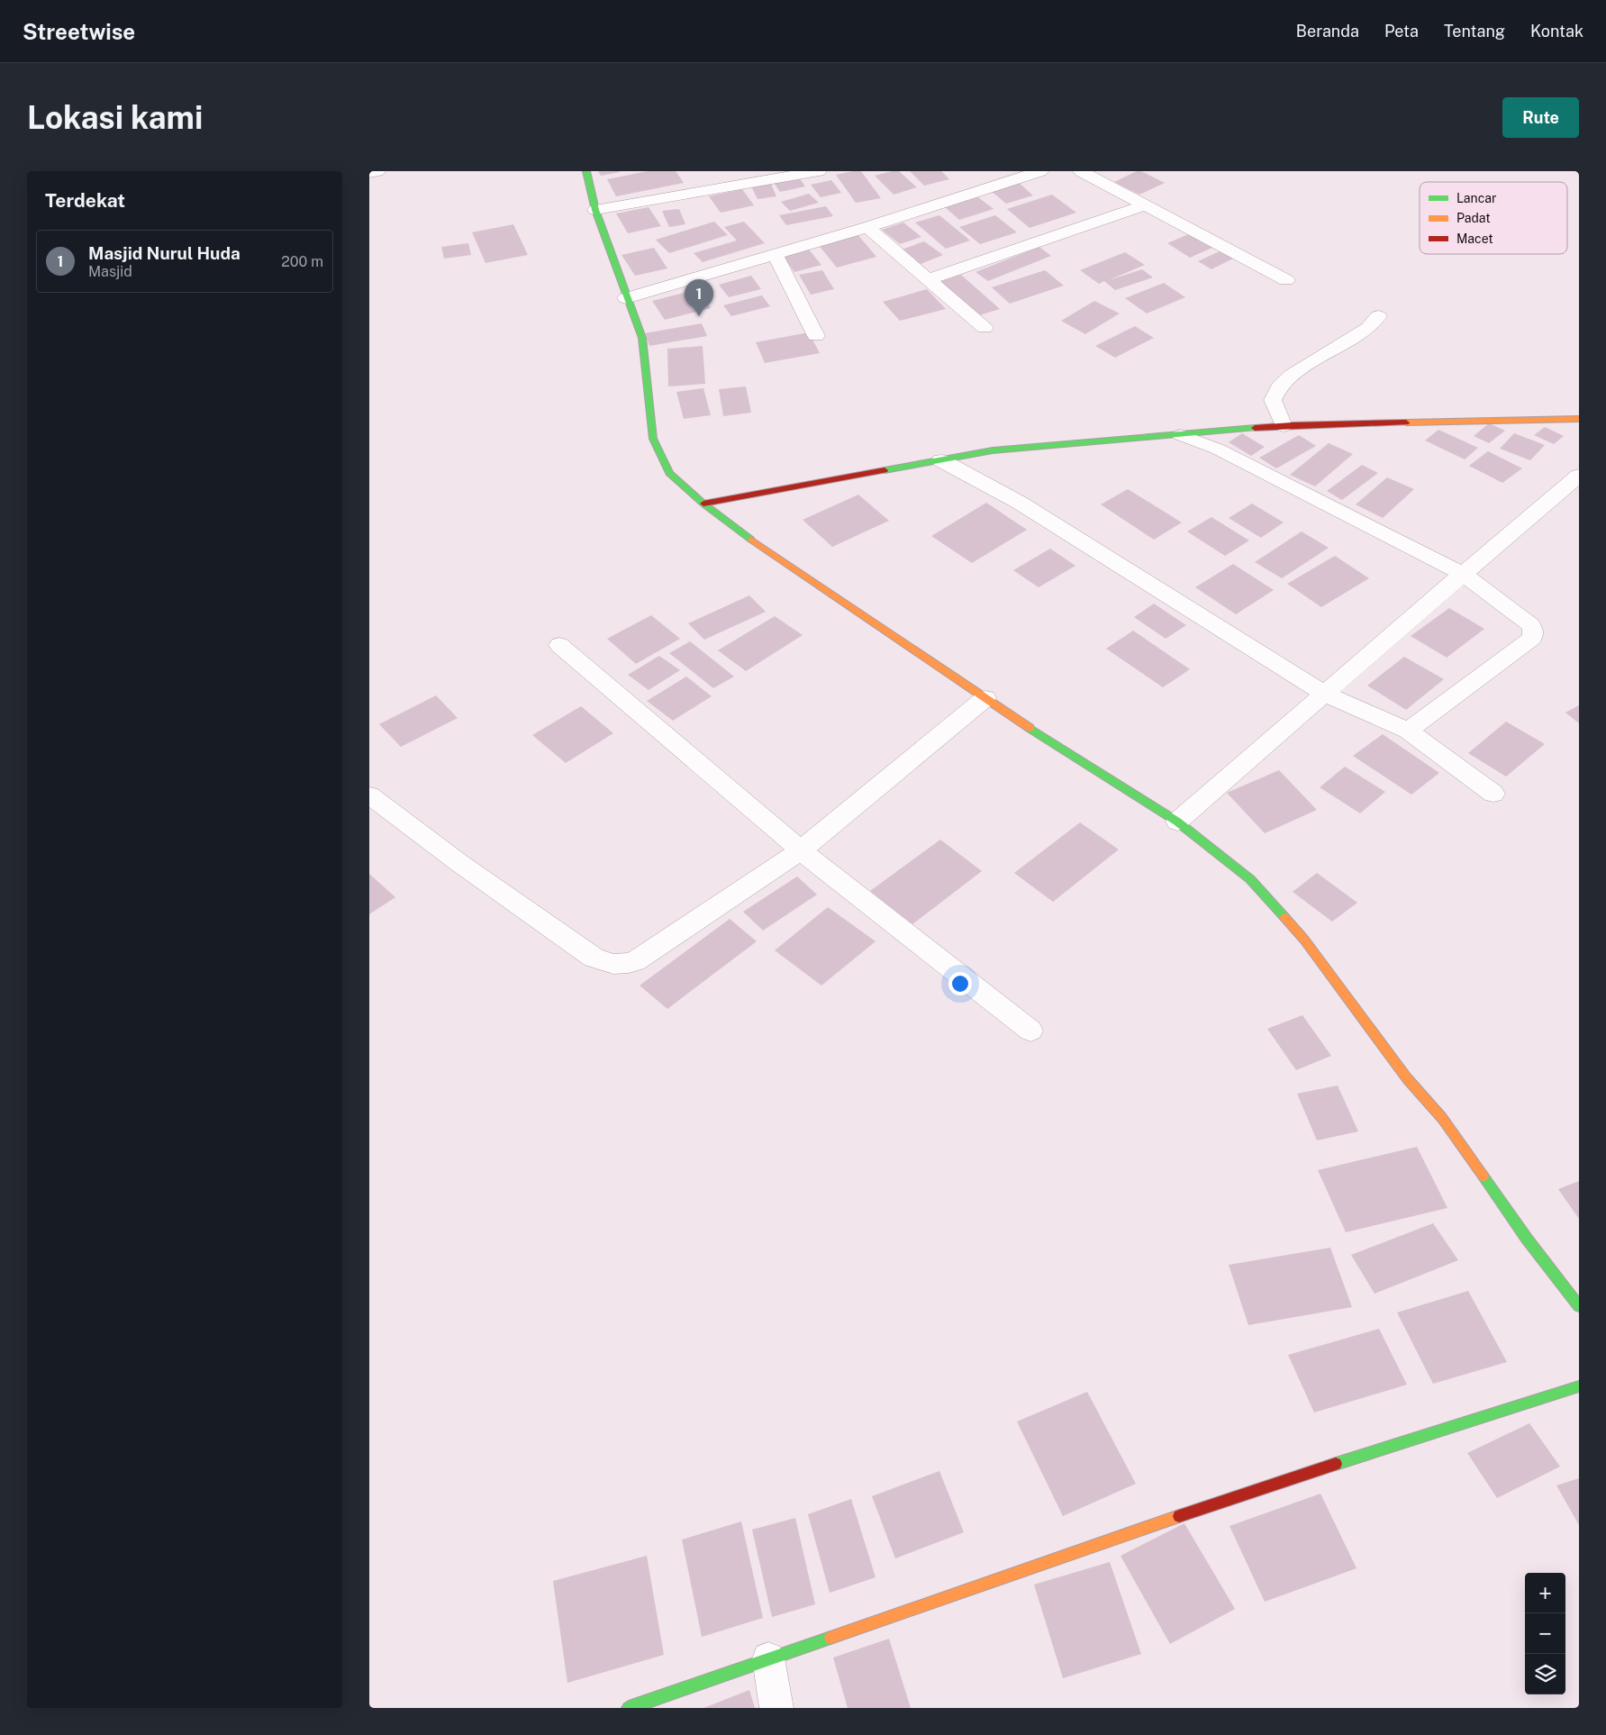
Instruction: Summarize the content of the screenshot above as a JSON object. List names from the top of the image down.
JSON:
{
  "legend": ["Lancar", "Padat", "Macet"],
  "page": {
    "header": "Streetwise",
    "nav": [
      "Beranda",
      "Peta",
      "Tentang",
      "Kontak"
    ],
    "buttons": "Rute",
    "title": "Lokasi kami",
    "heading": "Terdekat",
    "list": [
      {
        "mark": "1",
        "name": "Masjid Nurul Huda",
        "note": "Masjid",
        "value": "200 m"
      }
    ],
    "pins": "1",
    "map_buttons": ["+", "−"]
  }
}
